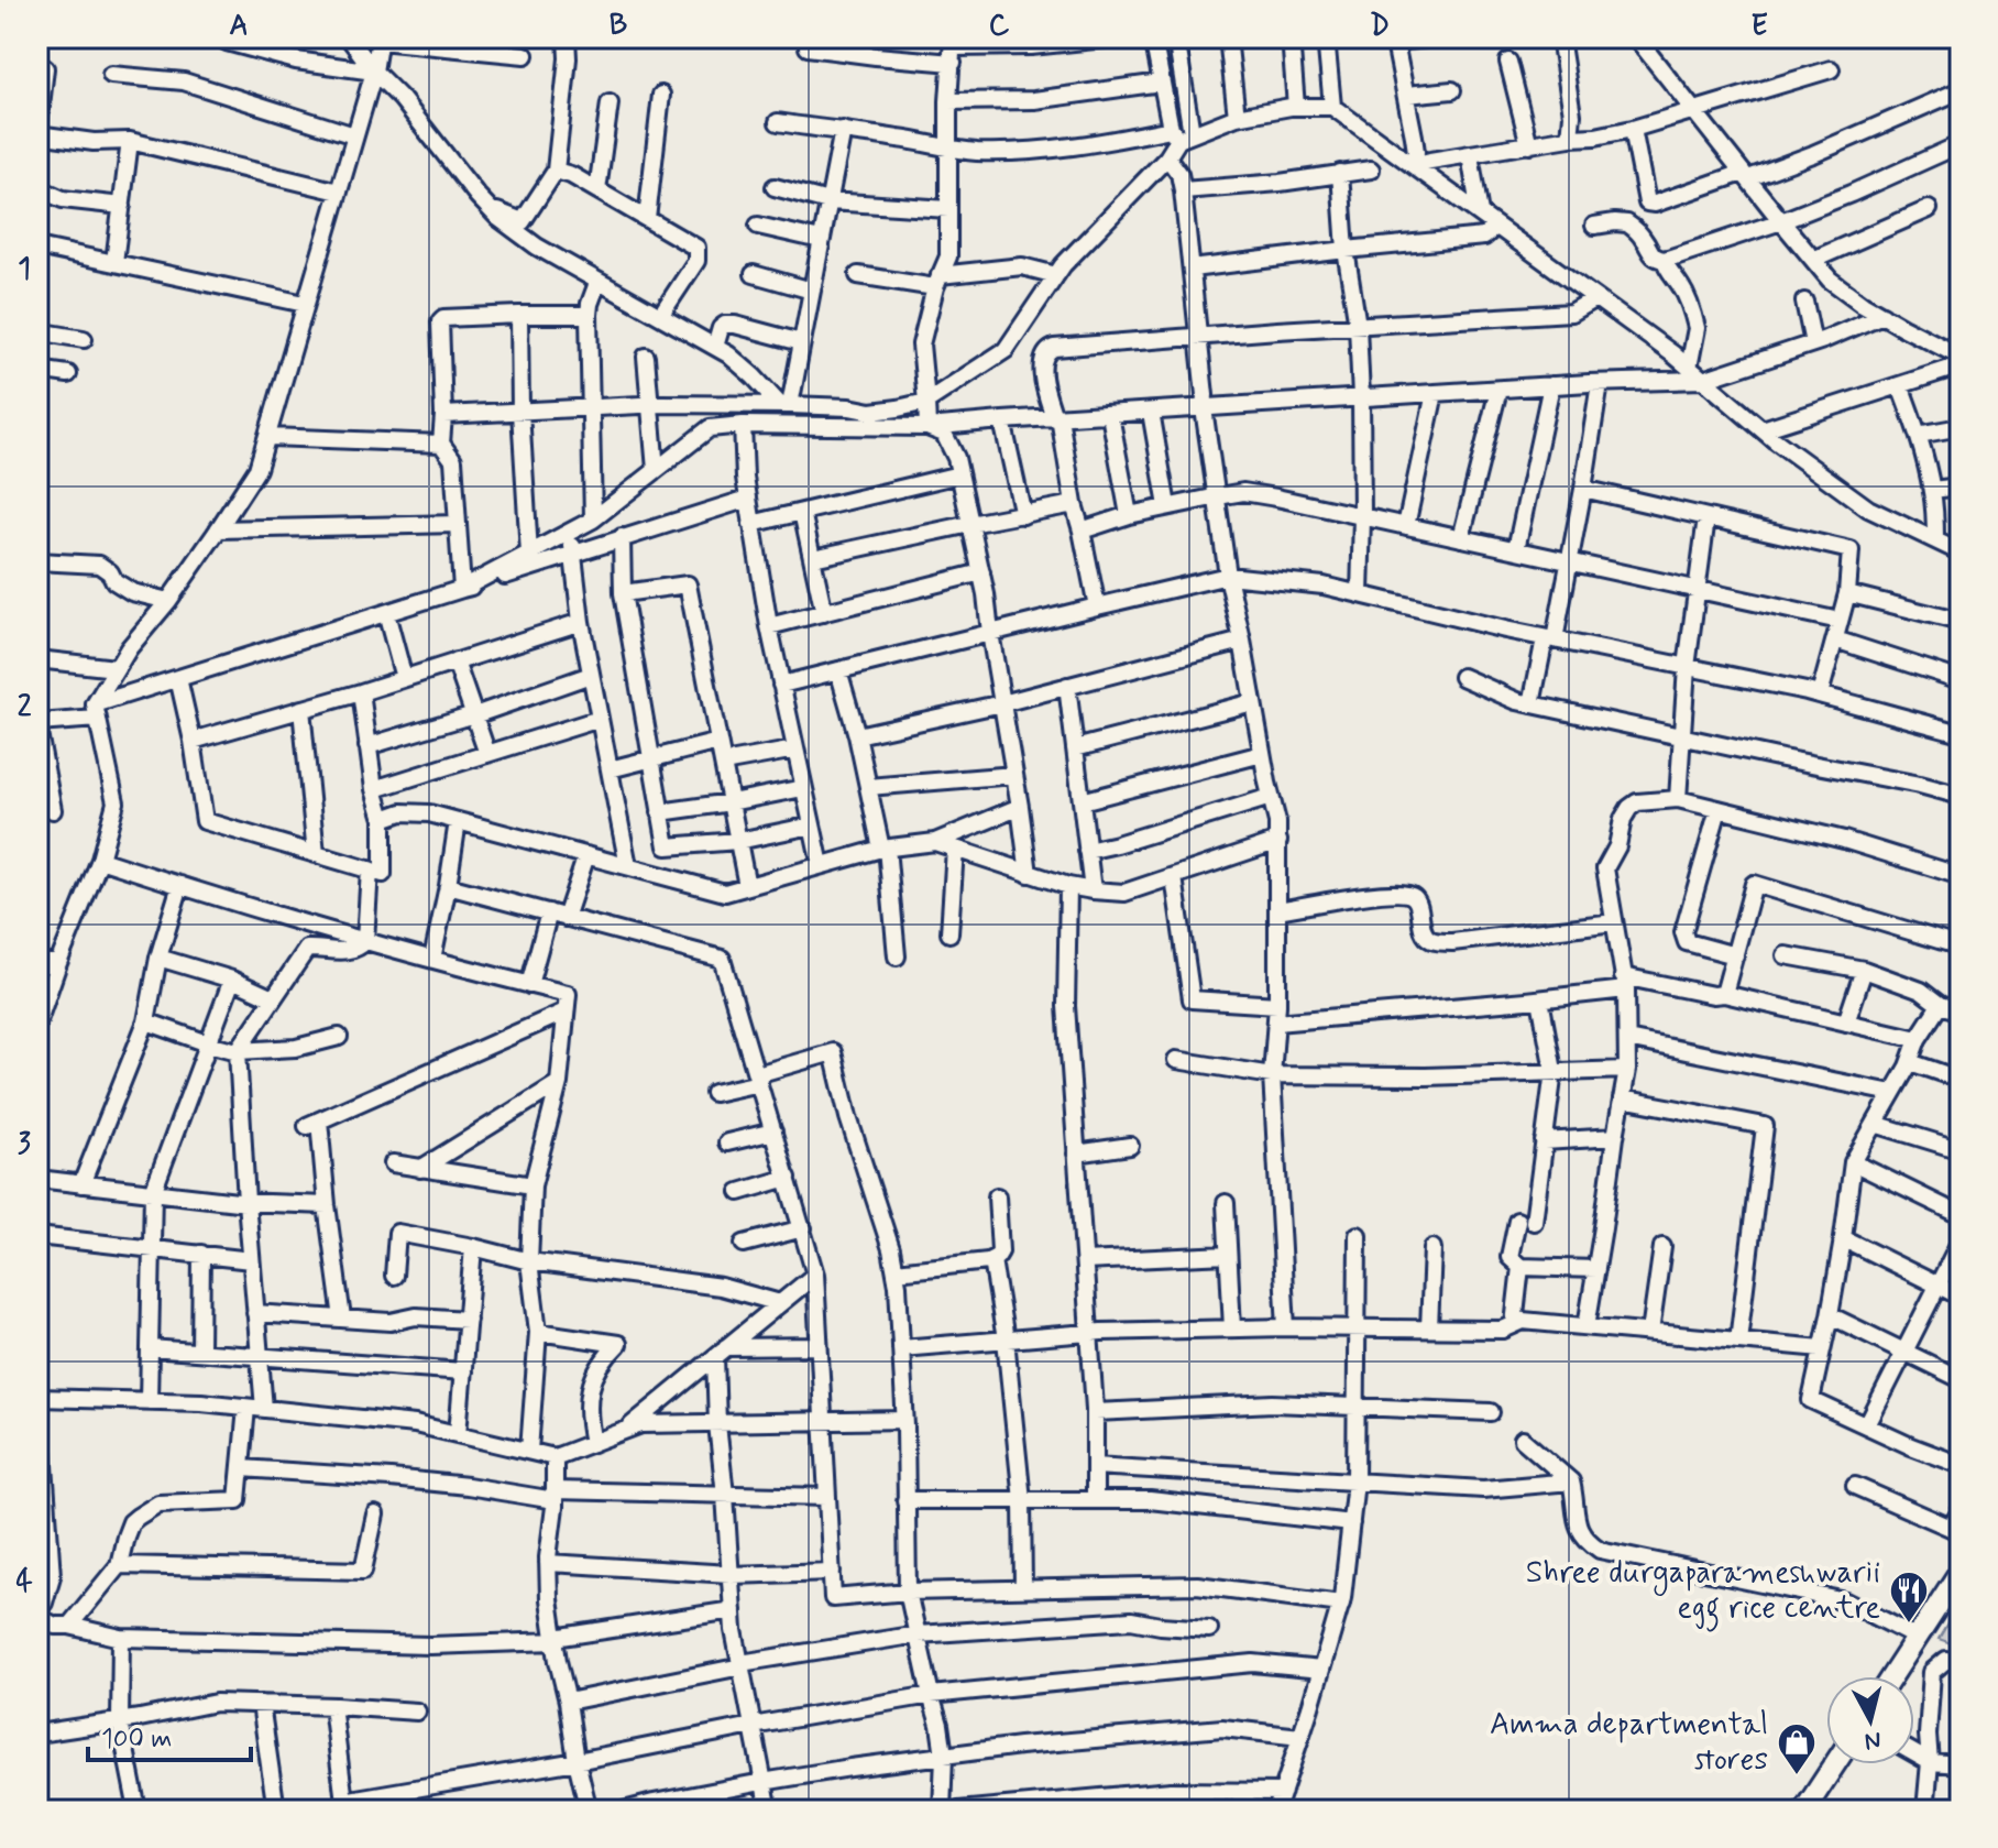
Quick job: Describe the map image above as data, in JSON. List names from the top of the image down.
{
  "places": {
    "restaurant": ["Shree durgaparameshwarii egg rice centre"],
    "shop": ["Amma departmental stores"]
  },
  "scale_bar": "100 m",
  "north": "bottom",
  "grid": {
    "columns": [
      "A",
      "B",
      "C",
      "D",
      "E"
    ],
    "rows": [
      "1",
      "2",
      "3",
      "4"
    ]
  }
}
